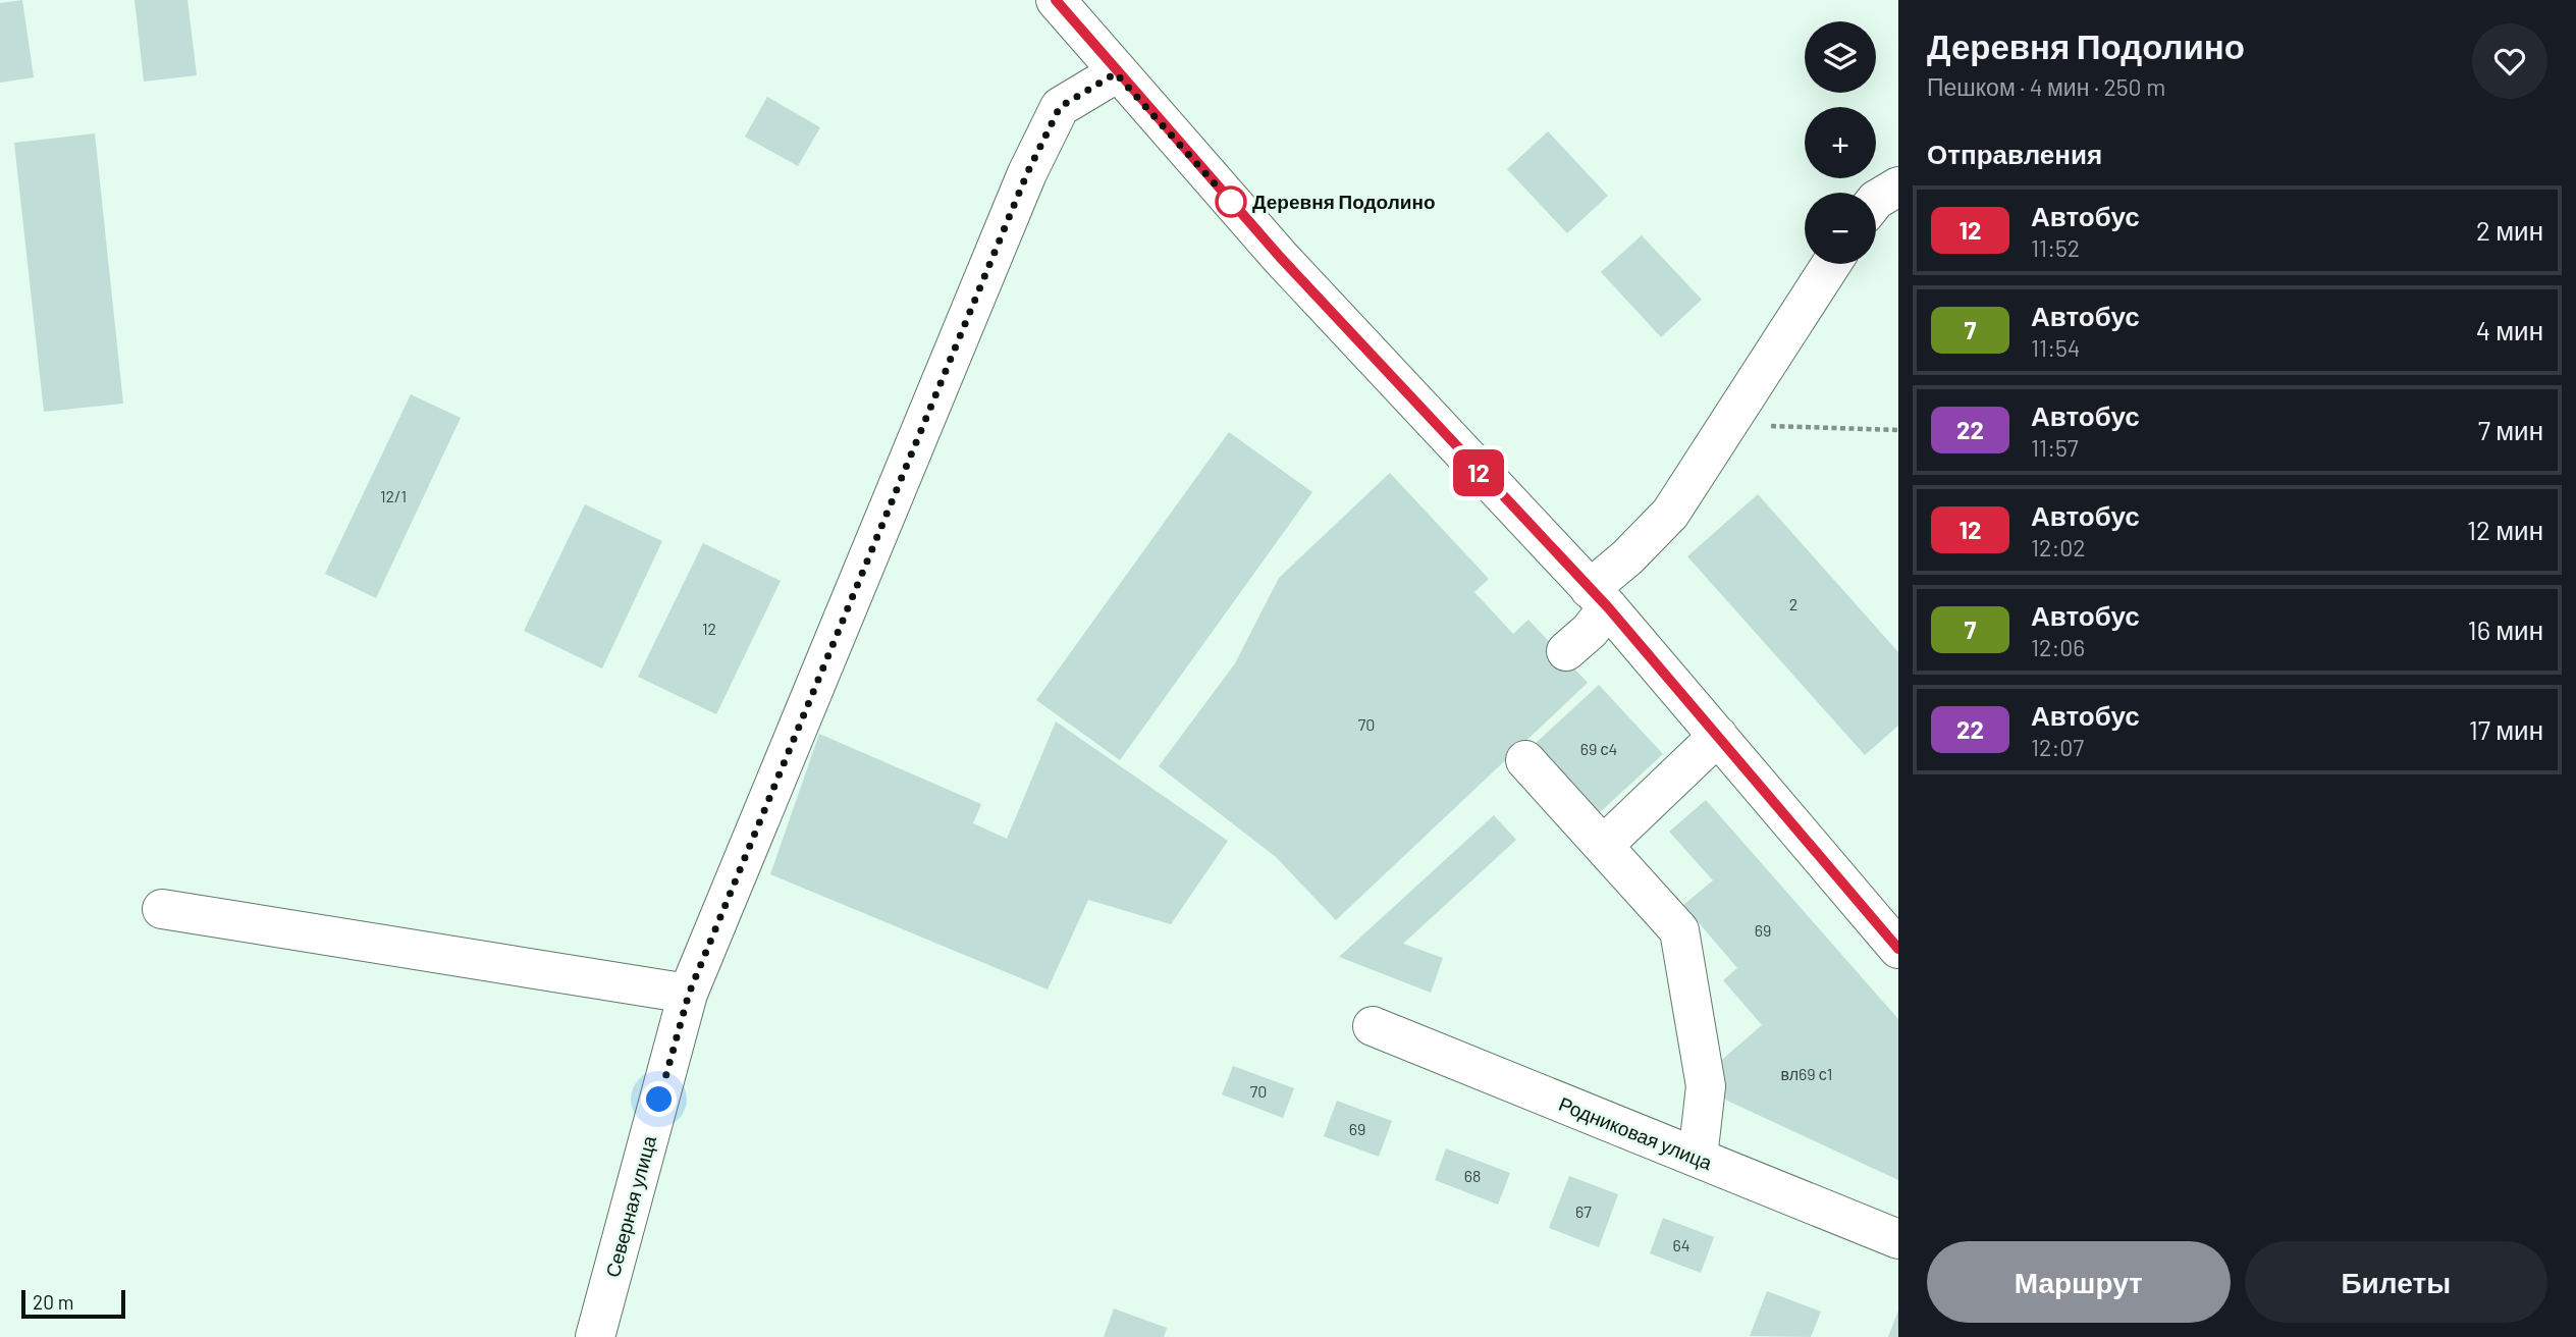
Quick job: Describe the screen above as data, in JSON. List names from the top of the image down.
{
  "streets": {
    "street": ["Родниковая улица", "Северная улица"]
  },
  "places": ["Деревня Подолино"],
  "lines": ["bus line 12"],
  "house_numbers": [
    "12/1",
    "2",
    "12",
    "70",
    "69 с4",
    "69",
    "вл69 с1",
    "70",
    "69",
    "68",
    "67",
    "64"
  ],
  "scale_bar": "20 m",
  "page": {
    "on_map": "12",
    "heading": [
      ["Деревня Подолино", "Пешком · 4 мин · 250 m"],
      "Отправления"
    ],
    "map_buttons": ["+", "−"],
    "list": [
      {
        "mark": "12",
        "name": "Автобус",
        "note": "11:52",
        "value": "2 мин"
      },
      {
        "mark": "7",
        "name": "Автобус",
        "note": "11:54",
        "value": "4 мин"
      },
      {
        "mark": "22",
        "name": "Автобус",
        "note": "11:57",
        "value": "7 мин"
      },
      {
        "mark": "12",
        "name": "Автобус",
        "note": "12:02",
        "value": "12 мин"
      },
      {
        "mark": "7",
        "name": "Автобус",
        "note": "12:06",
        "value": "16 мин"
      },
      {
        "mark": "22",
        "name": "Автобус",
        "note": "12:07",
        "value": "17 мин"
      }
    ],
    "buttons": ["Маршрут", "Билеты"],
    "scale": "20 m"
  }
}
